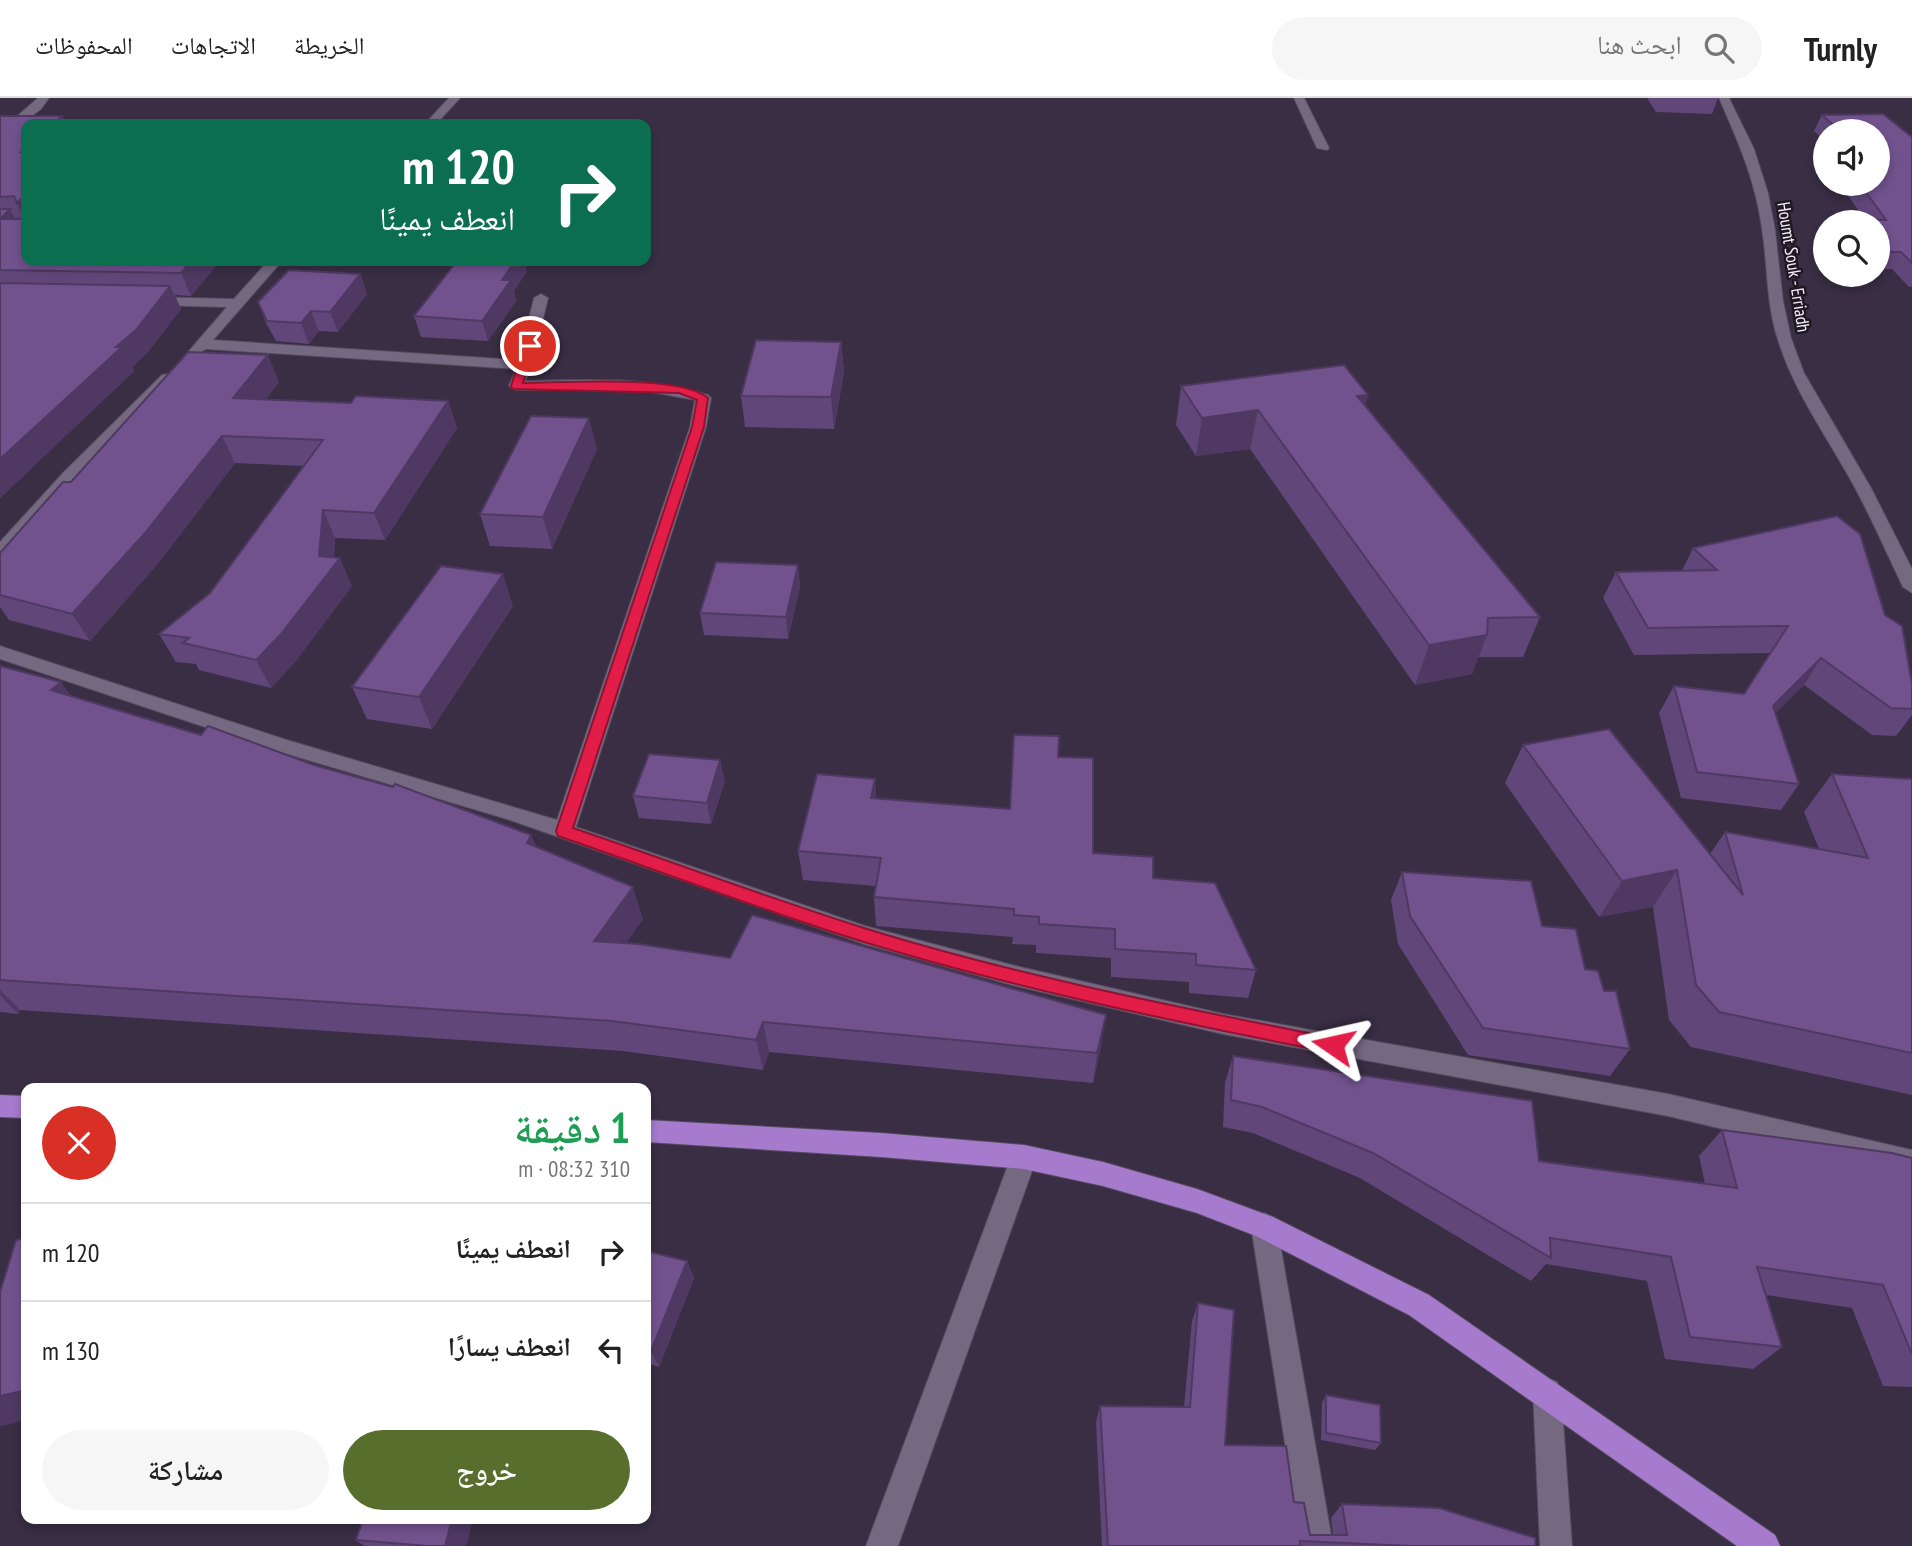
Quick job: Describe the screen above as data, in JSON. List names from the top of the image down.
{
  "streets": {
    "street": ["Houmt Souk - Erriadh"]
  },
  "page": {
    "header": "Turnly",
    "search": "ابحث هنا",
    "nav": ["الخريطة", "الاتجاهات", "المحفوظات"],
    "turn": ["120 m", "انعطف يمينًا"],
    "heading": ["1 دقيقة", "310 m · 08:32"],
    "list": [
      {
        "name": "انعطف يمينًا",
        "value": "120 m"
      },
      {
        "name": "انعطف يسارًا",
        "value": "130 m"
      }
    ],
    "buttons": ["خروج", "مشاركة"]
  }
}
